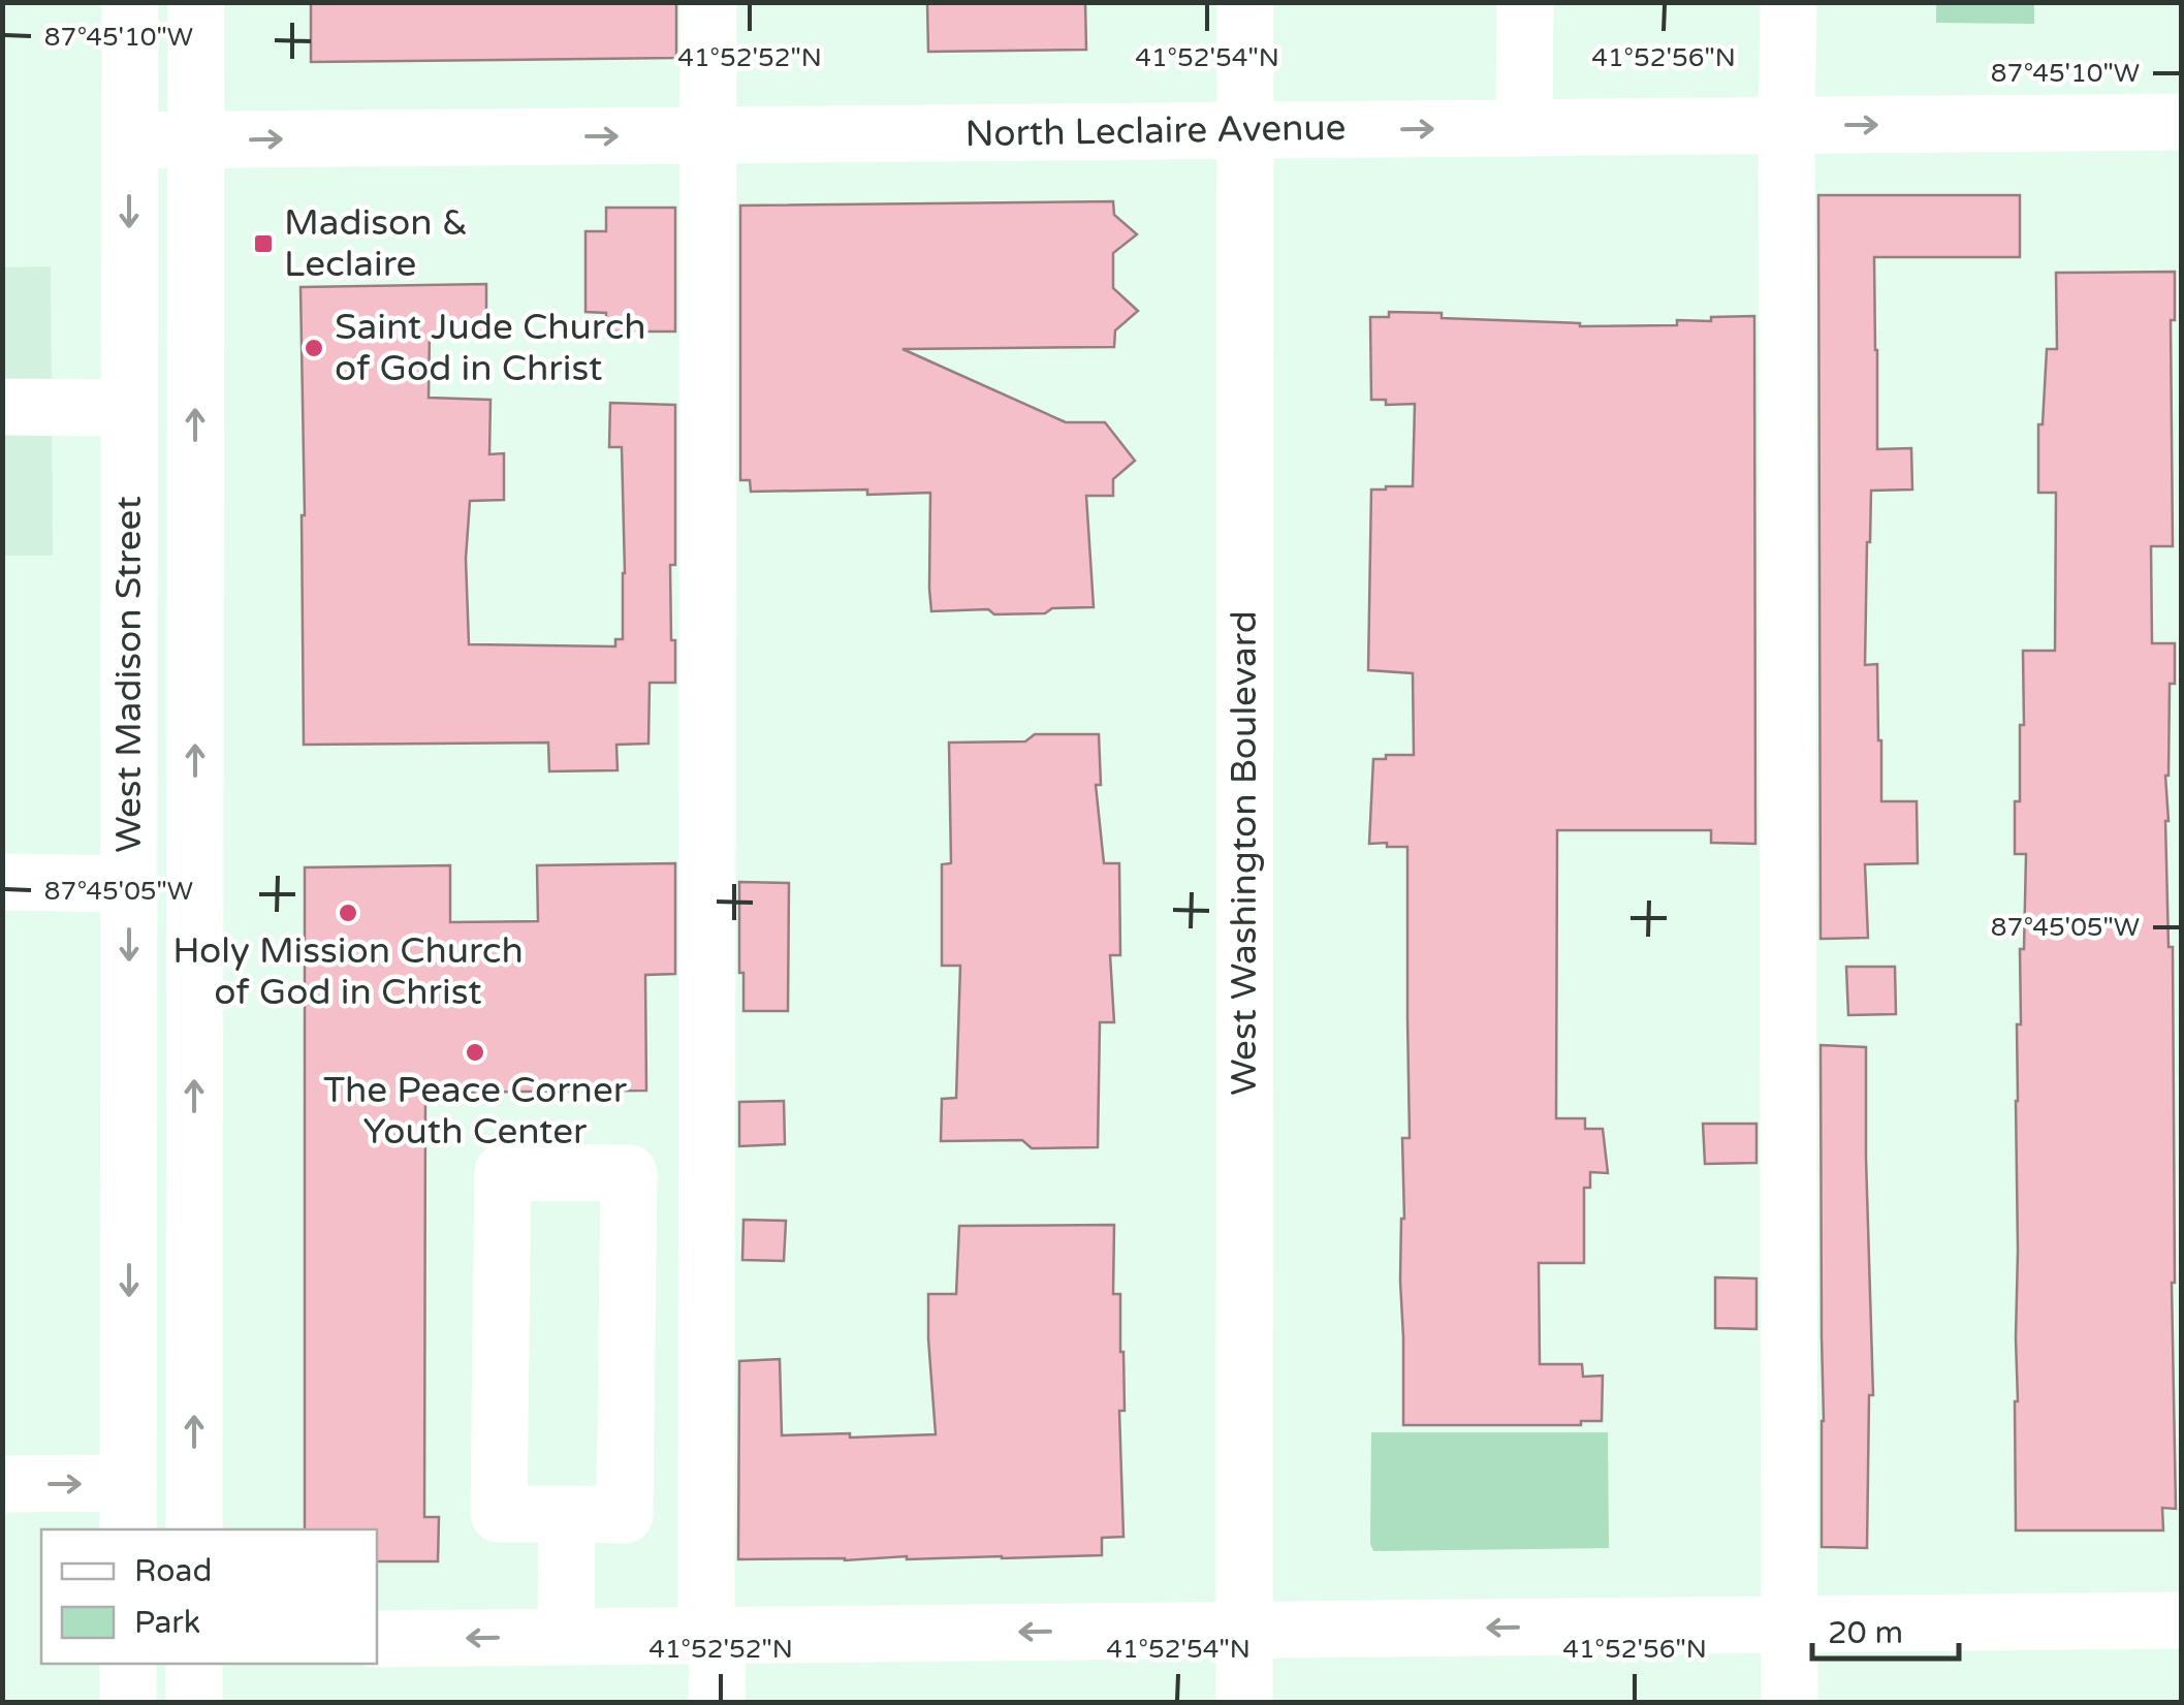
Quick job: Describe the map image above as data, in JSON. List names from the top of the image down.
{
  "streets": {
    "street": ["North Leclaire Avenue", "West Madison Street", "West Washington Boulevard"]
  },
  "crossings": [
    ["North Leclaire Avenue", "West Madison Street"],
    ["North Leclaire Avenue", "West Washington Boulevard"]
  ],
  "one_way": ["North Leclaire Avenue"],
  "places": {
    "transit": ["Madison & Leclaire"],
    "other": ["Saint Jude Church of God in Christ", "Holy Mission Church of God in Christ", "The Peace Corner Youth Center"]
  },
  "legend": ["Road", "Park"],
  "scale_bar": "20 m",
  "coordinates": [
    "87°45'10\"W",
    "41°52'52\"N",
    "41°52'54\"N",
    "41°52'56\"N",
    "87°45'05\"W"
  ]
}
